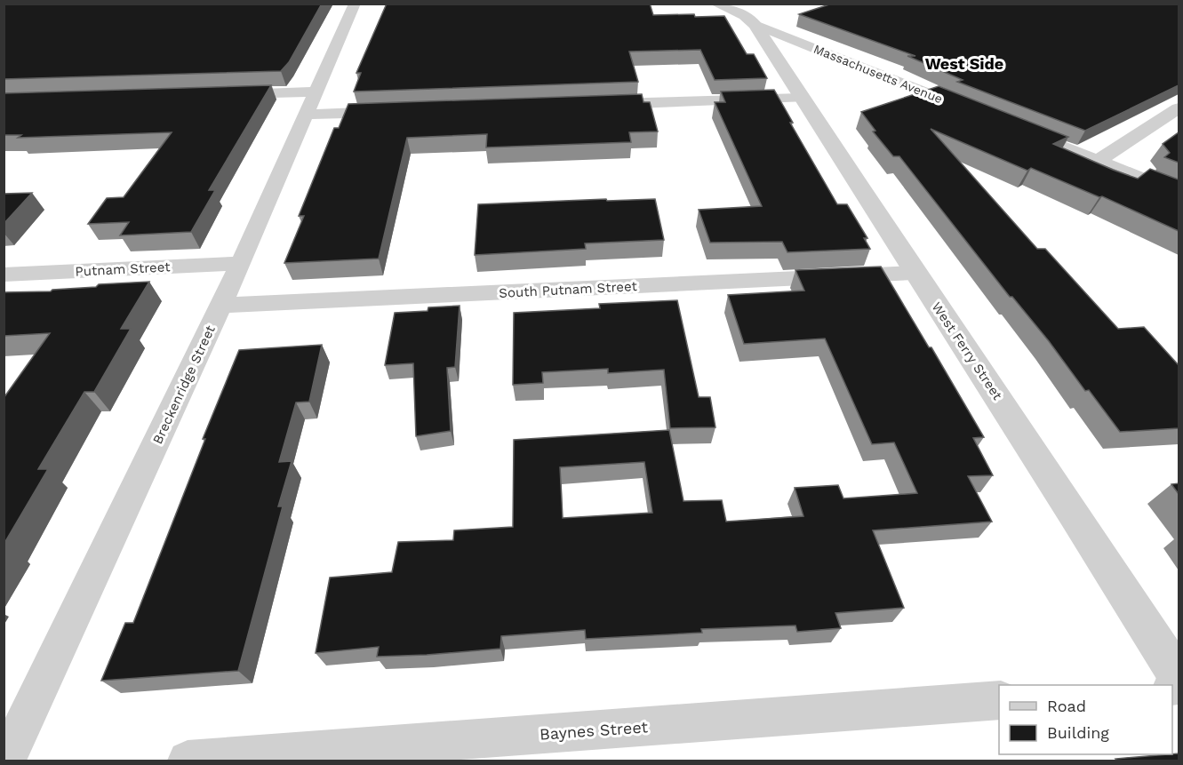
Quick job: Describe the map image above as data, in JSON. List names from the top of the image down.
{
  "streets": {
    "street": [
      "Massachusetts Avenue",
      "Putnam Street",
      "South Putnam Street",
      "West Ferry Street",
      "Breckenridge Street",
      "Baynes Street"
    ]
  },
  "crossings": [
    ["Massachusetts Avenue", "West Ferry Street"],
    ["Putnam Street", "Breckenridge Street"],
    ["South Putnam Street", "West Ferry Street"],
    ["South Putnam Street", "Breckenridge Street"]
  ],
  "districts": ["West Side"],
  "legend": ["Road", "Building"]
}
